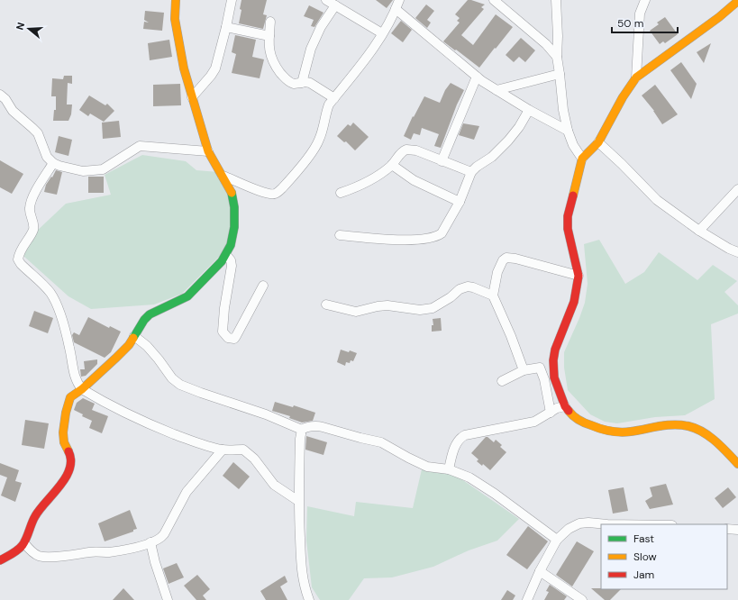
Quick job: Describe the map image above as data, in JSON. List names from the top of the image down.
{
  "legend": ["Fast", "Slow", "Jam"],
  "scale_bar": "50 m",
  "north": "left"
}
